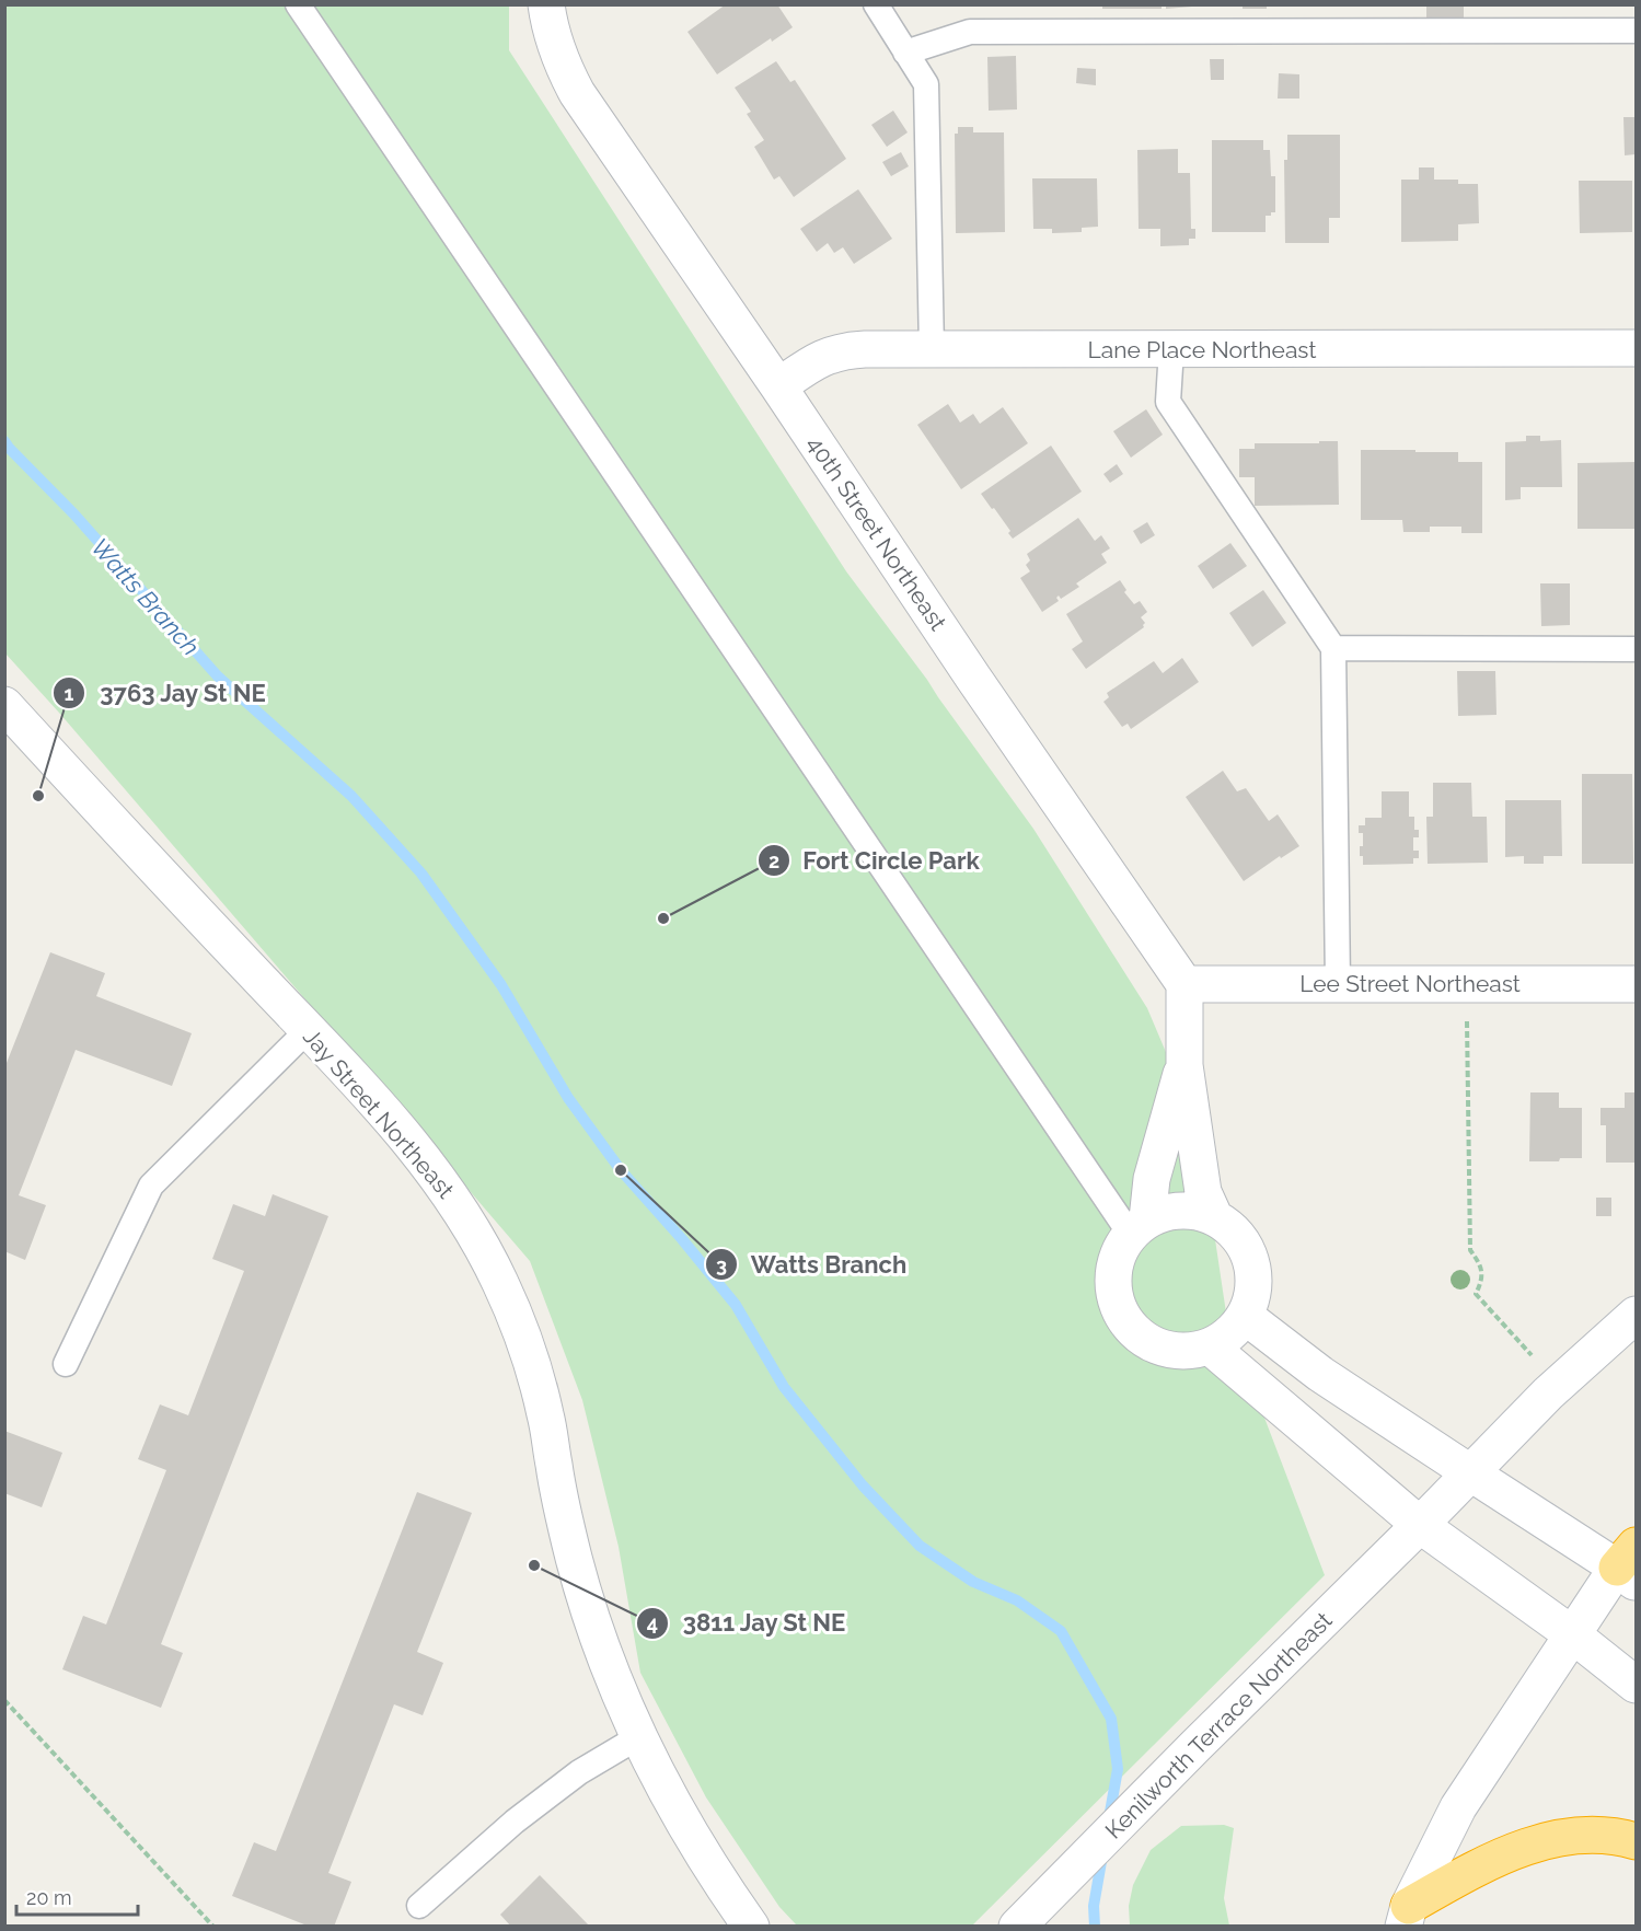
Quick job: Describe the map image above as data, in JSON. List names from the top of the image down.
{
  "streets": {
    "street": [
      "Lane Place Northeast",
      "40th Street Northeast",
      "Lee Street Northeast",
      "Jay Street Northeast",
      "Kenilworth Terrace Northeast"
    ]
  },
  "crossings": [
    ["Lane Place Northeast", "40th Street Northeast"],
    ["40th Street Northeast", "Lee Street Northeast"]
  ],
  "water": ["Watts Branch"],
  "places": [
    "3763 Jay St NE",
    "Fort Circle Park",
    "Watts Branch",
    "3811 Jay St NE"
  ],
  "scale_bar": "20 m"
}
